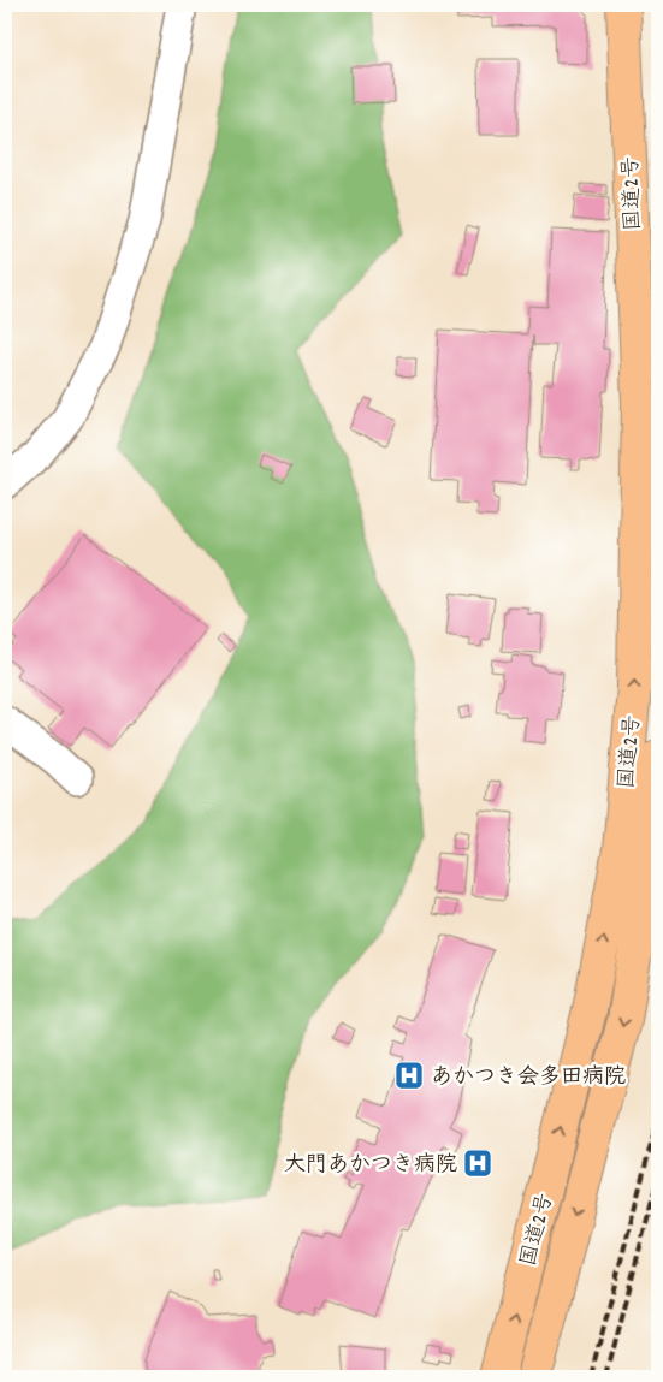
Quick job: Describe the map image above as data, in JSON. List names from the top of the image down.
{
  "streets": {
    "highway": ["国道2号"]
  },
  "places": {
    "hospital": ["あかつき会多田病院", "大門あかつき病院"]
  }
}
